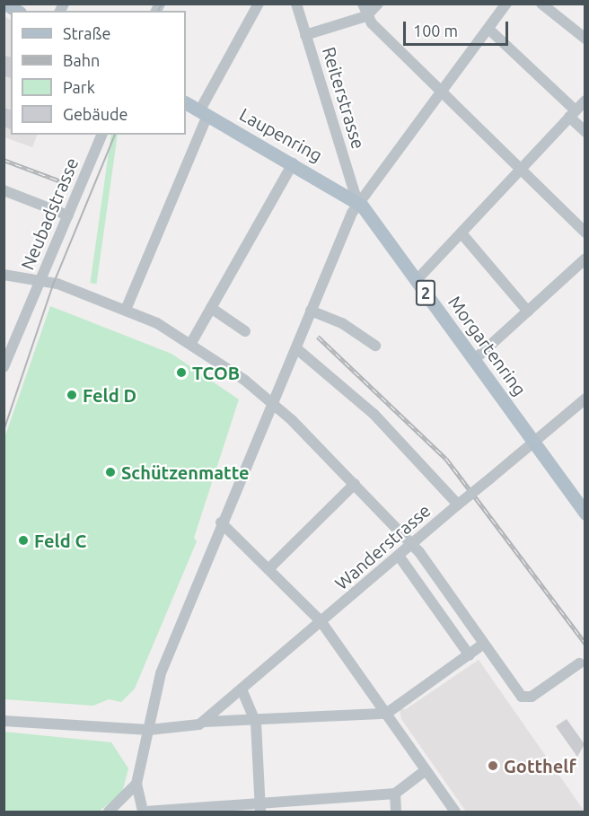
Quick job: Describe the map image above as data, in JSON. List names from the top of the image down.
{
  "streets": {
    "main road": ["Laupenring", "2", "Morgartenring"],
    "street": ["Reiterstrasse", "Neubadstrasse", "Wanderstrasse"]
  },
  "crossings": [
    ["Reiterstrasse", "Laupenring"],
    ["Reiterstrasse", "Morgartenring"],
    ["Laupenring", "Morgartenring"],
    ["Morgartenring", "Wanderstrasse"]
  ],
  "places": [
    "TCOB",
    "Feld D",
    "Schützenmatte",
    "Feld C",
    "Gotthelf"
  ],
  "legend": [
    "Straße",
    "Bahn",
    "Park",
    "Gebäude"
  ],
  "scale_bar": "100 m"
}
